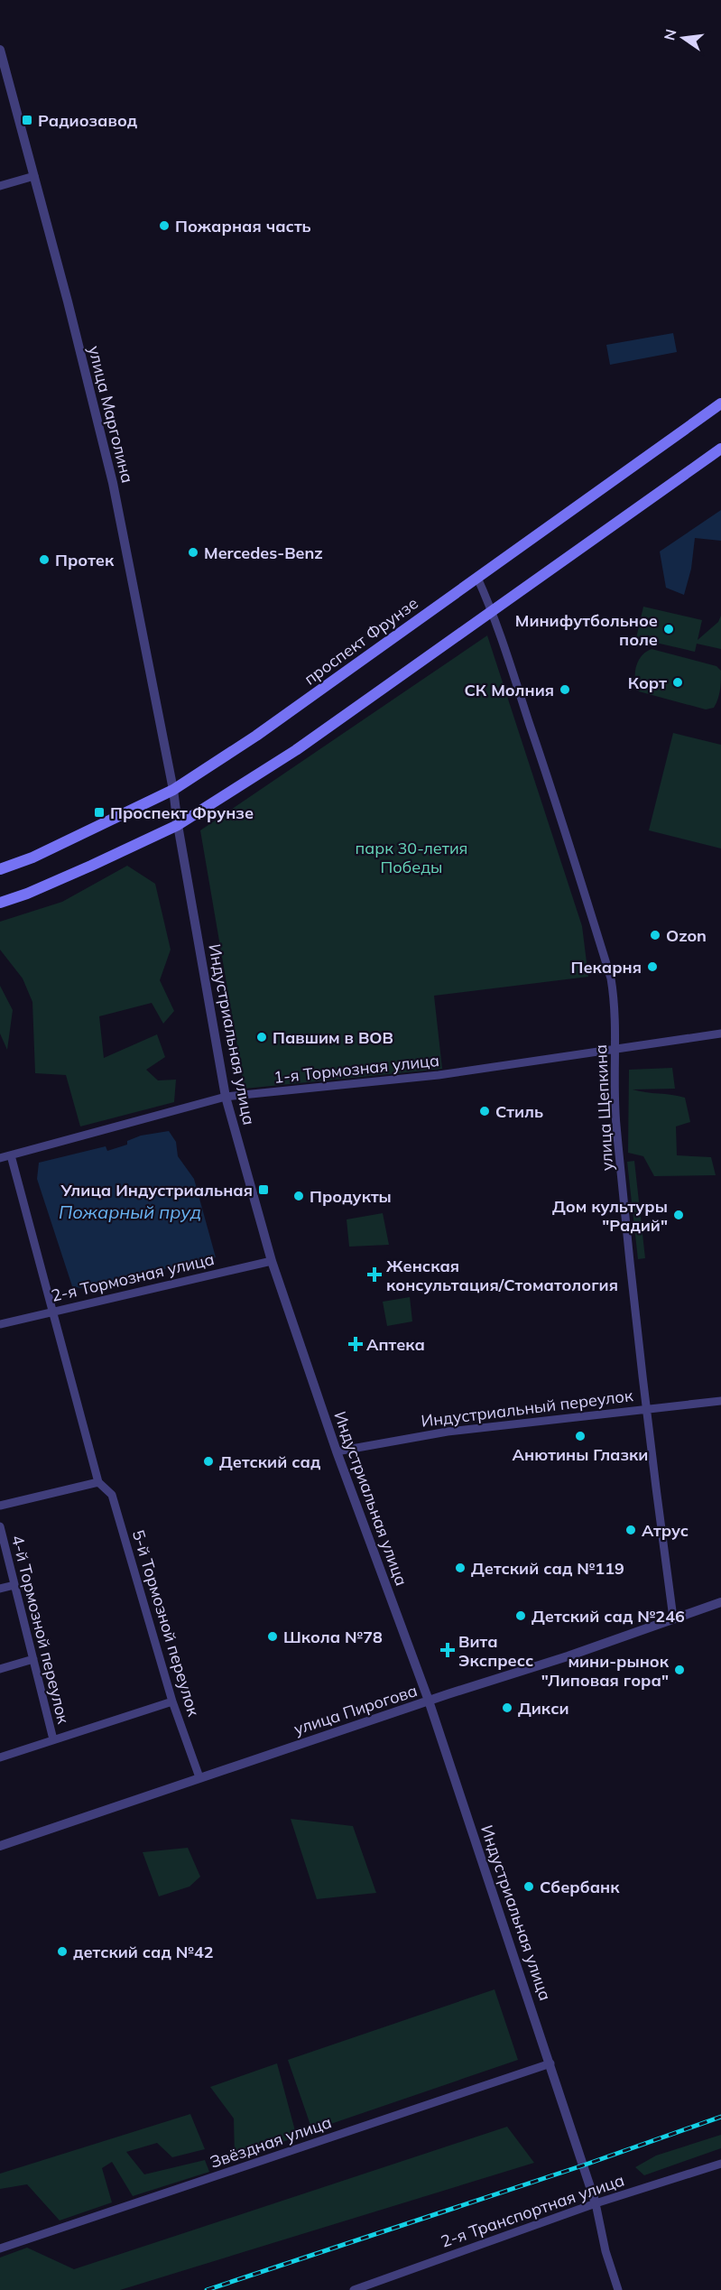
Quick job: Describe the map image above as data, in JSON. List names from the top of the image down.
{
  "streets": {
    "main road": ["проспект Фрунзе"],
    "street": [
      "улица Марголина",
      "Индустриальная улица",
      "1-я Тормозная улица",
      "улица Щепкина",
      "2-я Тормозная улица",
      "Индустриальный переулок",
      "5-й Тормозной переулок",
      "4-й Тормозной переулок",
      "улица Пирогова",
      "Звёздная улица",
      "2-я Транспортная улица"
    ]
  },
  "crossings": [
    ["улица Марголина", "проспект Фрунзе"],
    ["улица Марголина", "Индустриальная улица"],
    ["проспект Фрунзе", "Индустриальная улица"],
    ["проспект Фрунзе", "улица Щепкина"],
    ["Индустриальная улица", "1-я Тормозная улица"],
    ["Индустриальная улица", "2-я Тормозная улица"],
    ["Индустриальная улица", "Индустриальный переулок"],
    ["Индустриальная улица", "улица Пирогова"],
    ["Индустриальная улица", "Звёздная улица"],
    ["Индустриальная улица", "2-я Транспортная улица"],
    ["1-я Тормозная улица", "улица Щепкина"],
    ["улица Щепкина", "Индустриальный переулок"],
    ["улица Щепкина", "улица Пирогова"],
    ["5-й Тормозной переулок", "улица Пирогова"]
  ],
  "water": ["Пожарный пруд"],
  "parks": ["парк 30-летия Победы"],
  "places": {
    "transit": ["Радиозавод", "Проспект Фрунзе", "Улица Индустриальная"],
    "other": [
      "Пожарная часть",
      "Mercedes-Benz",
      "Протек",
      "Минифутбольное поле",
      "Корт",
      "СК Молния",
      "Ozon",
      "Пекарня",
      "Павшим в ВОВ",
      "Стиль",
      "Продукты",
      "Дом культуры \"Радий\"",
      "Анютины Глазки",
      "Детский сад",
      "Атрус",
      "Детский сад №119",
      "Детский сад №246",
      "Школа №78",
      "мини-рынок \"Липовая гора\"",
      "Дикси",
      "Сбербанк",
      "детский сад №42"
    ],
    "health": ["Женская консультация/Стоматология", "Аптека", "Вита Экспресс"]
  },
  "north": "left"
}
